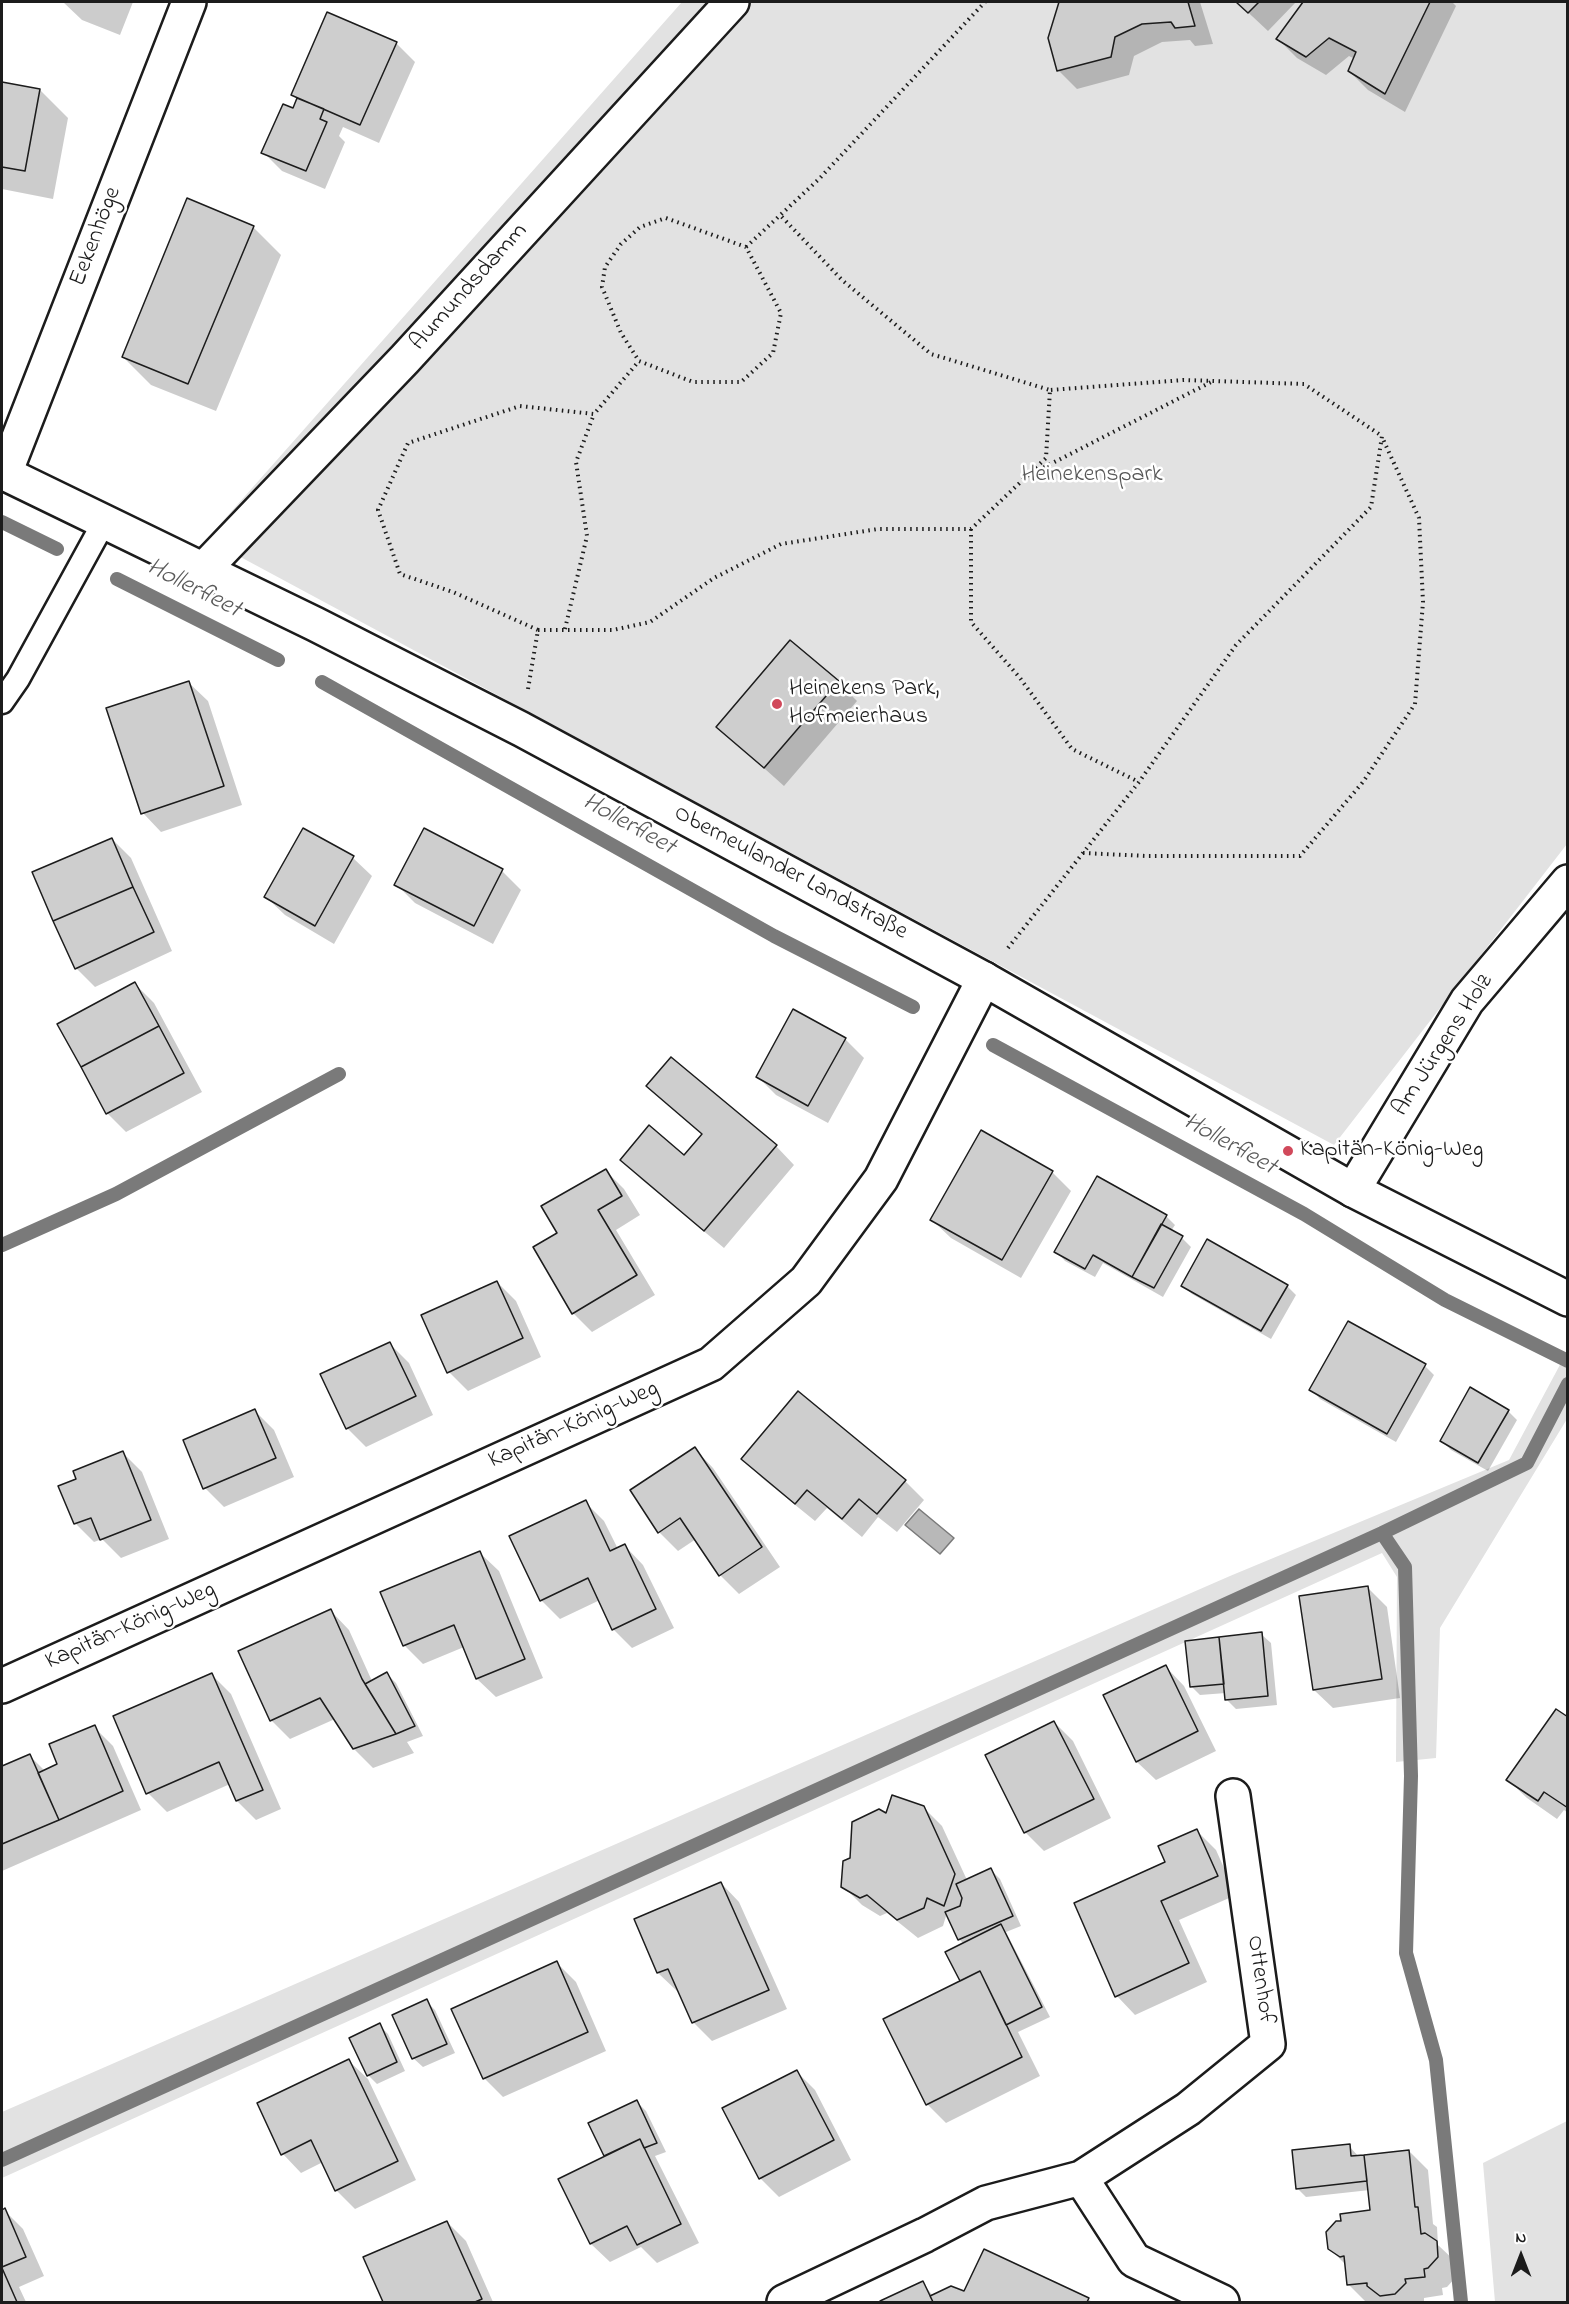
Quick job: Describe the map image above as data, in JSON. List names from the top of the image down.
{
  "streets": {
    "street": [
      "Eekenhöge",
      "Aumundsdamm",
      "Oberneulander Landstraße",
      "Am Jürgens Holz",
      "Kapitän-König-Weg",
      "Ottenhof"
    ]
  },
  "crossings": [
    ["Eekenhöge", "Oberneulander Landstraße"],
    ["Aumundsdamm", "Oberneulander Landstraße"],
    ["Oberneulander Landstraße", "Am Jürgens Holz"],
    ["Oberneulander Landstraße", "Kapitän-König-Weg"]
  ],
  "water": ["Hollerfleet"],
  "parks": ["Heinekenspark"],
  "places": ["Heinekens Park, Hofmeierhaus", "Kapitän-König-Weg"],
  "north": "top"
}
